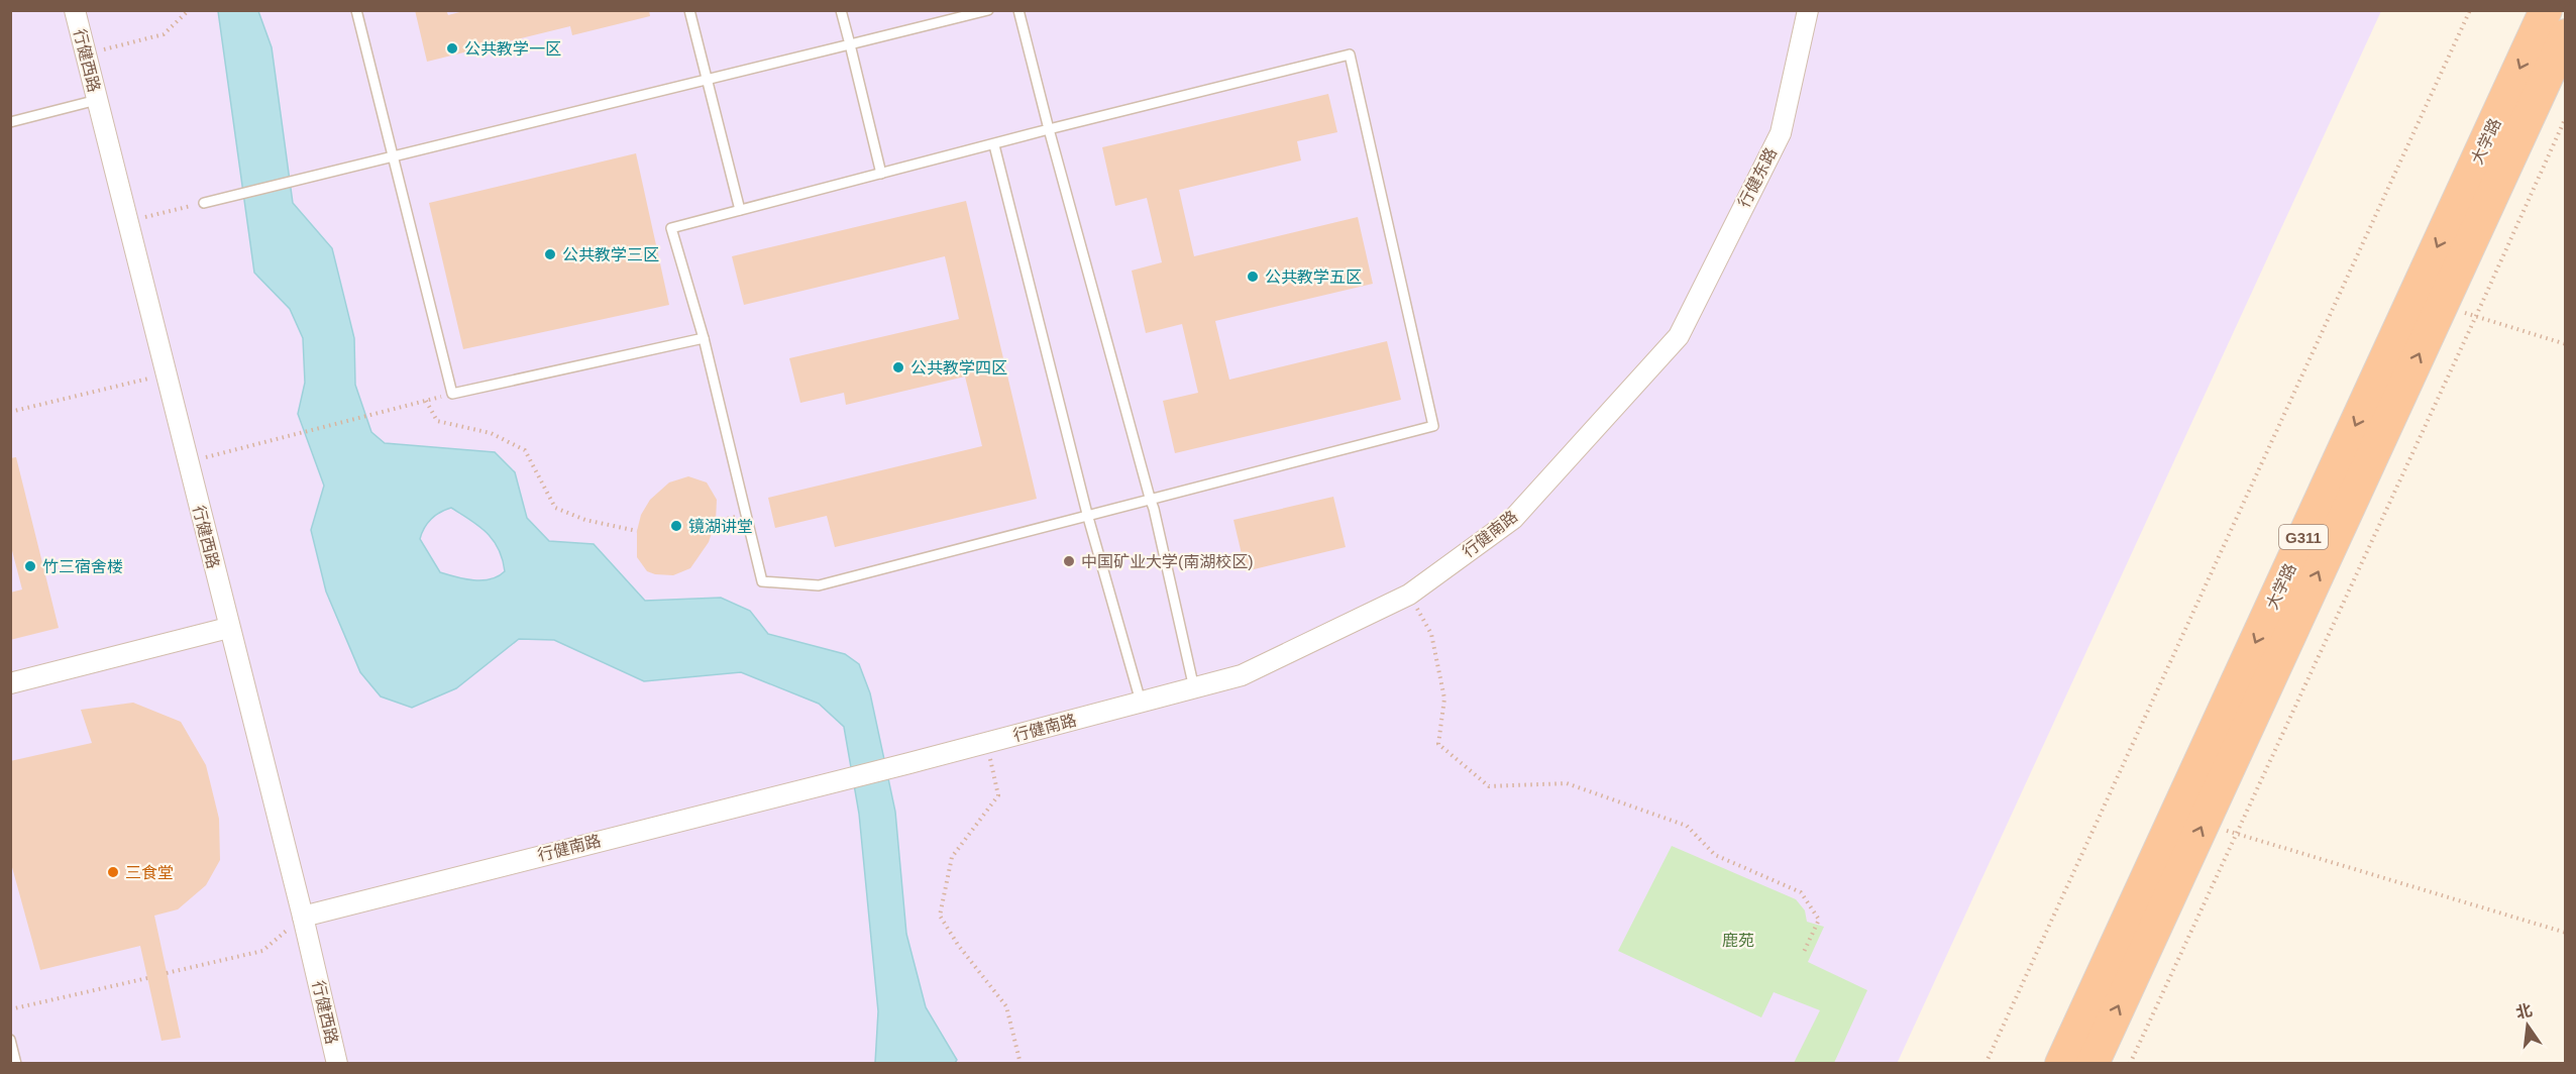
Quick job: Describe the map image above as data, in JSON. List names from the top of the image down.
{
  "streets": {
    "highway": ["大学路", "G311"],
    "street": ["行健西路", "行健东路", "行健南路"]
  },
  "crossings": [
    ["行健西路", "行健南路"],
    ["行健东路", "行健南路"]
  ],
  "parks": ["鹿苑"],
  "places": [
    "公共教学一区",
    "公共教学三区",
    "公共教学五区",
    "公共教学四区",
    "镜湖讲堂",
    "中国矿业大学(南湖校区)",
    "竹三宿舍楼",
    "三食堂"
  ],
  "north": "top"
}
